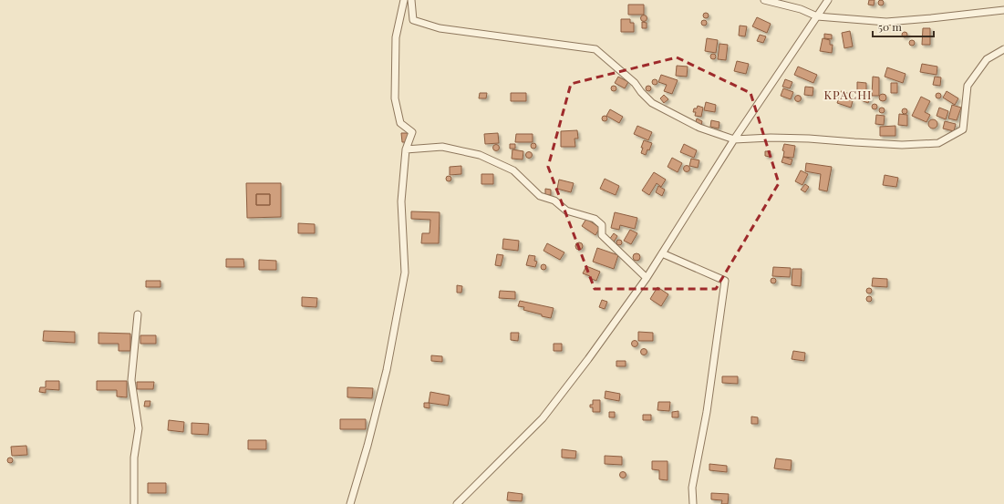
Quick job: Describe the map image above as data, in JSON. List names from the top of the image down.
{
  "districts": ["KPACHI"],
  "scale_bar": "50 m"
}
